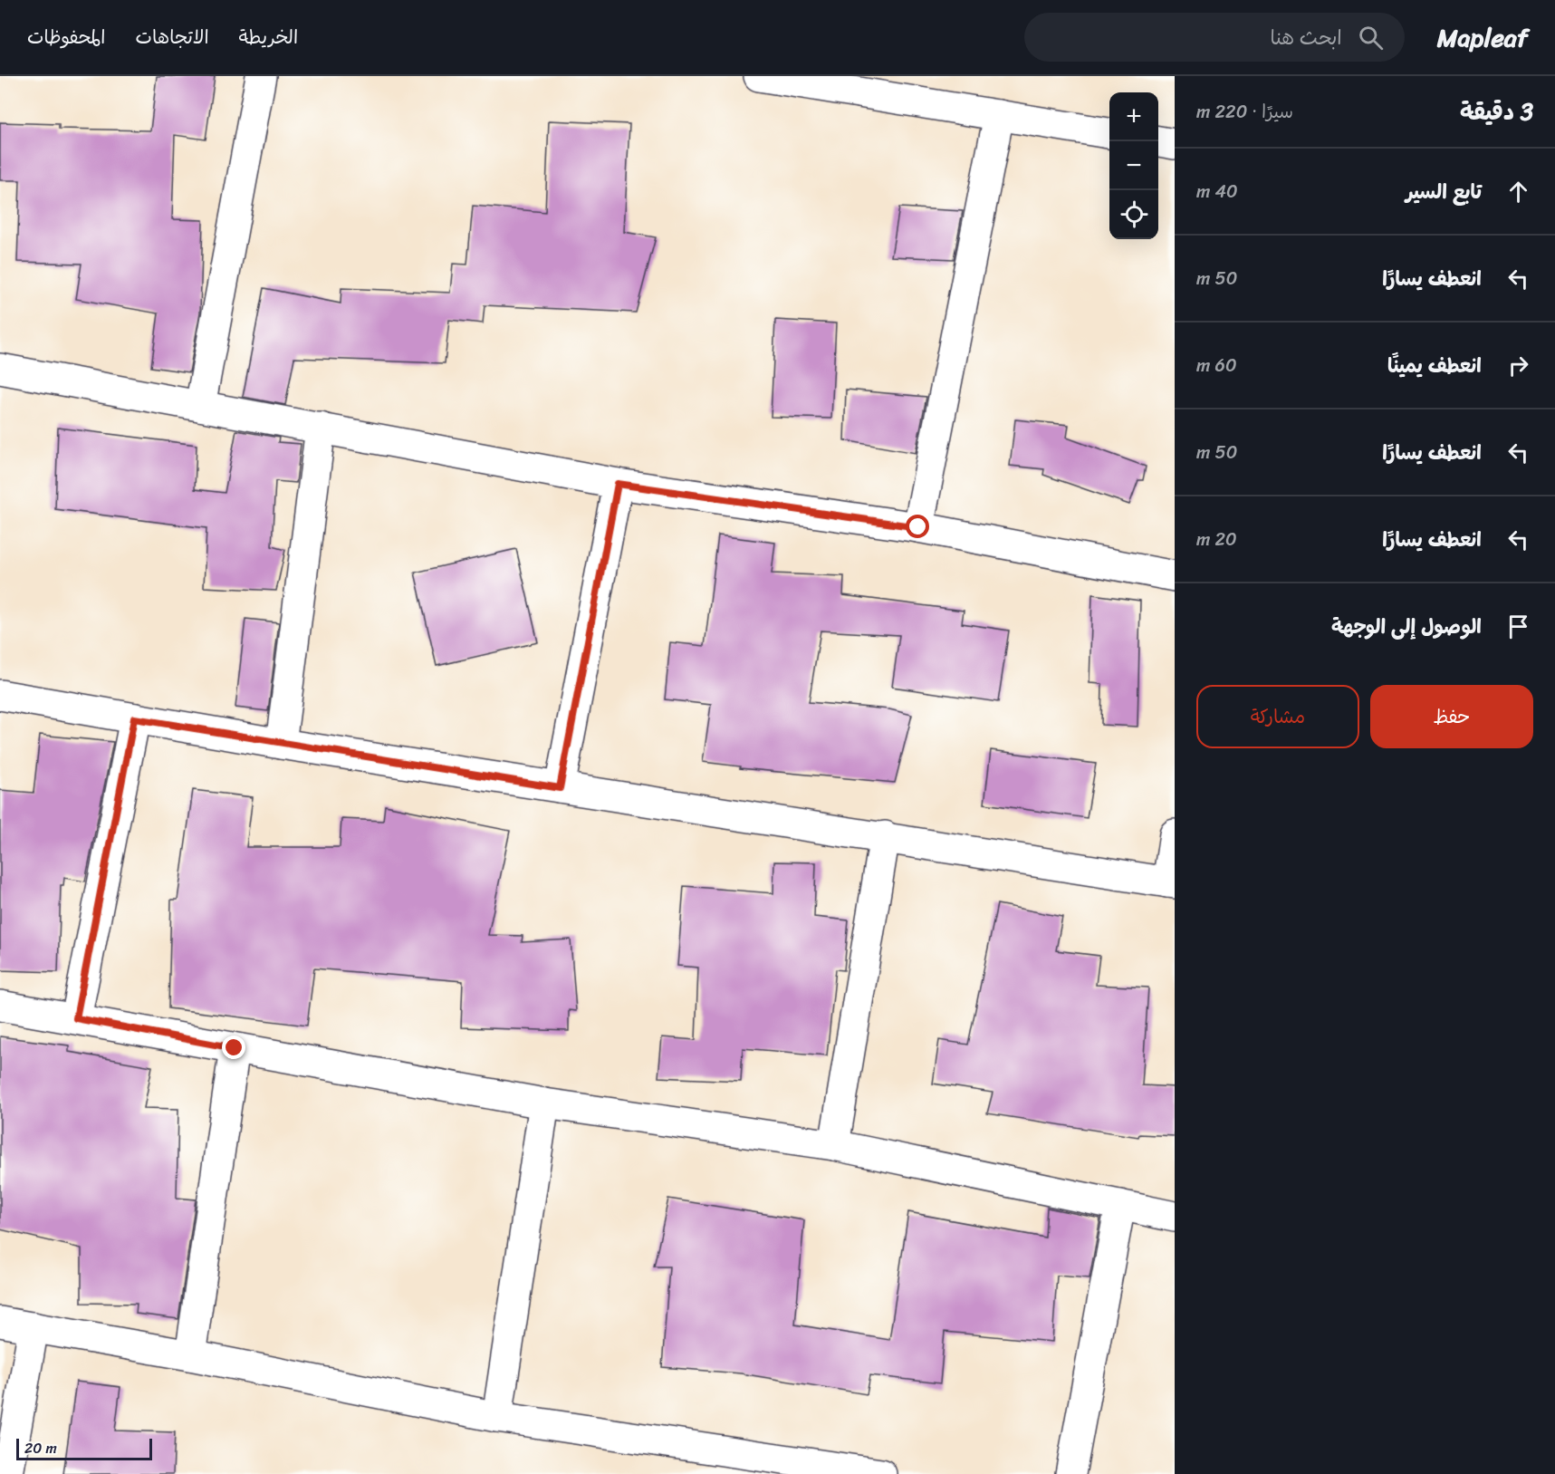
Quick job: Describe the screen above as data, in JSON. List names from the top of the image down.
{
  "scale_bar": "20 m",
  "page": {
    "header": "Mapleaf",
    "search": "ابحث هنا",
    "nav": ["الخريطة", "الاتجاهات", "المحفوظات"],
    "heading": ["3 دقيقة", "سيرًا · 220 m"],
    "map_buttons": ["+", "−"],
    "list": [
      ["تابع السير", "40 m"],
      ["انعطف يسارًا", "50 m"],
      ["انعطف يمينًا", "60 m"],
      ["انعطف يسارًا", "50 m"],
      ["انعطف يسارًا", "20 m"],
      "الوصول إلى الوجهة"
    ],
    "buttons": ["حفظ", "مشاركة"],
    "scale": "20 m"
  }
}
